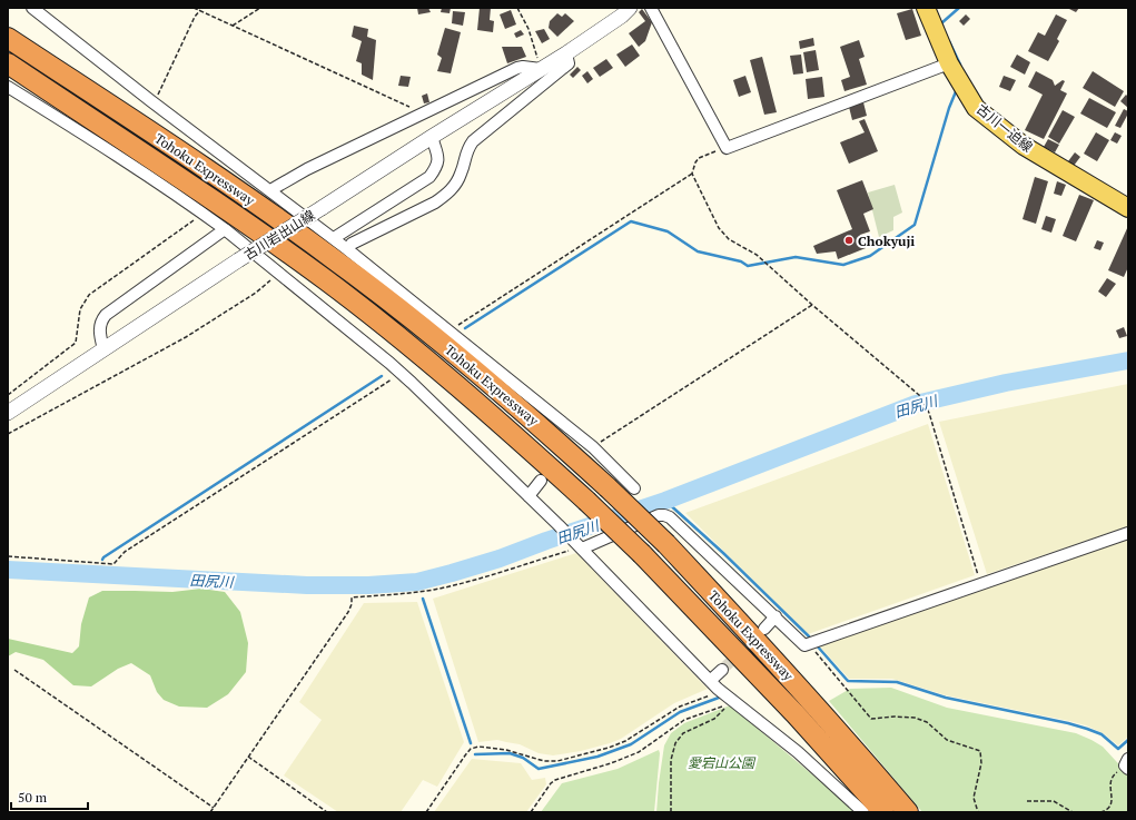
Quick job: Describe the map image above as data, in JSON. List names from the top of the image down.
{
  "streets": {
    "highway": ["Tohoku Expressway"],
    "main road": ["古川一迫線"],
    "street": ["古川岩出山線"]
  },
  "water": ["田尻川"],
  "parks": ["愛宕山公園"],
  "places": ["Chokyuji"],
  "scale_bar": "50 m"
}
